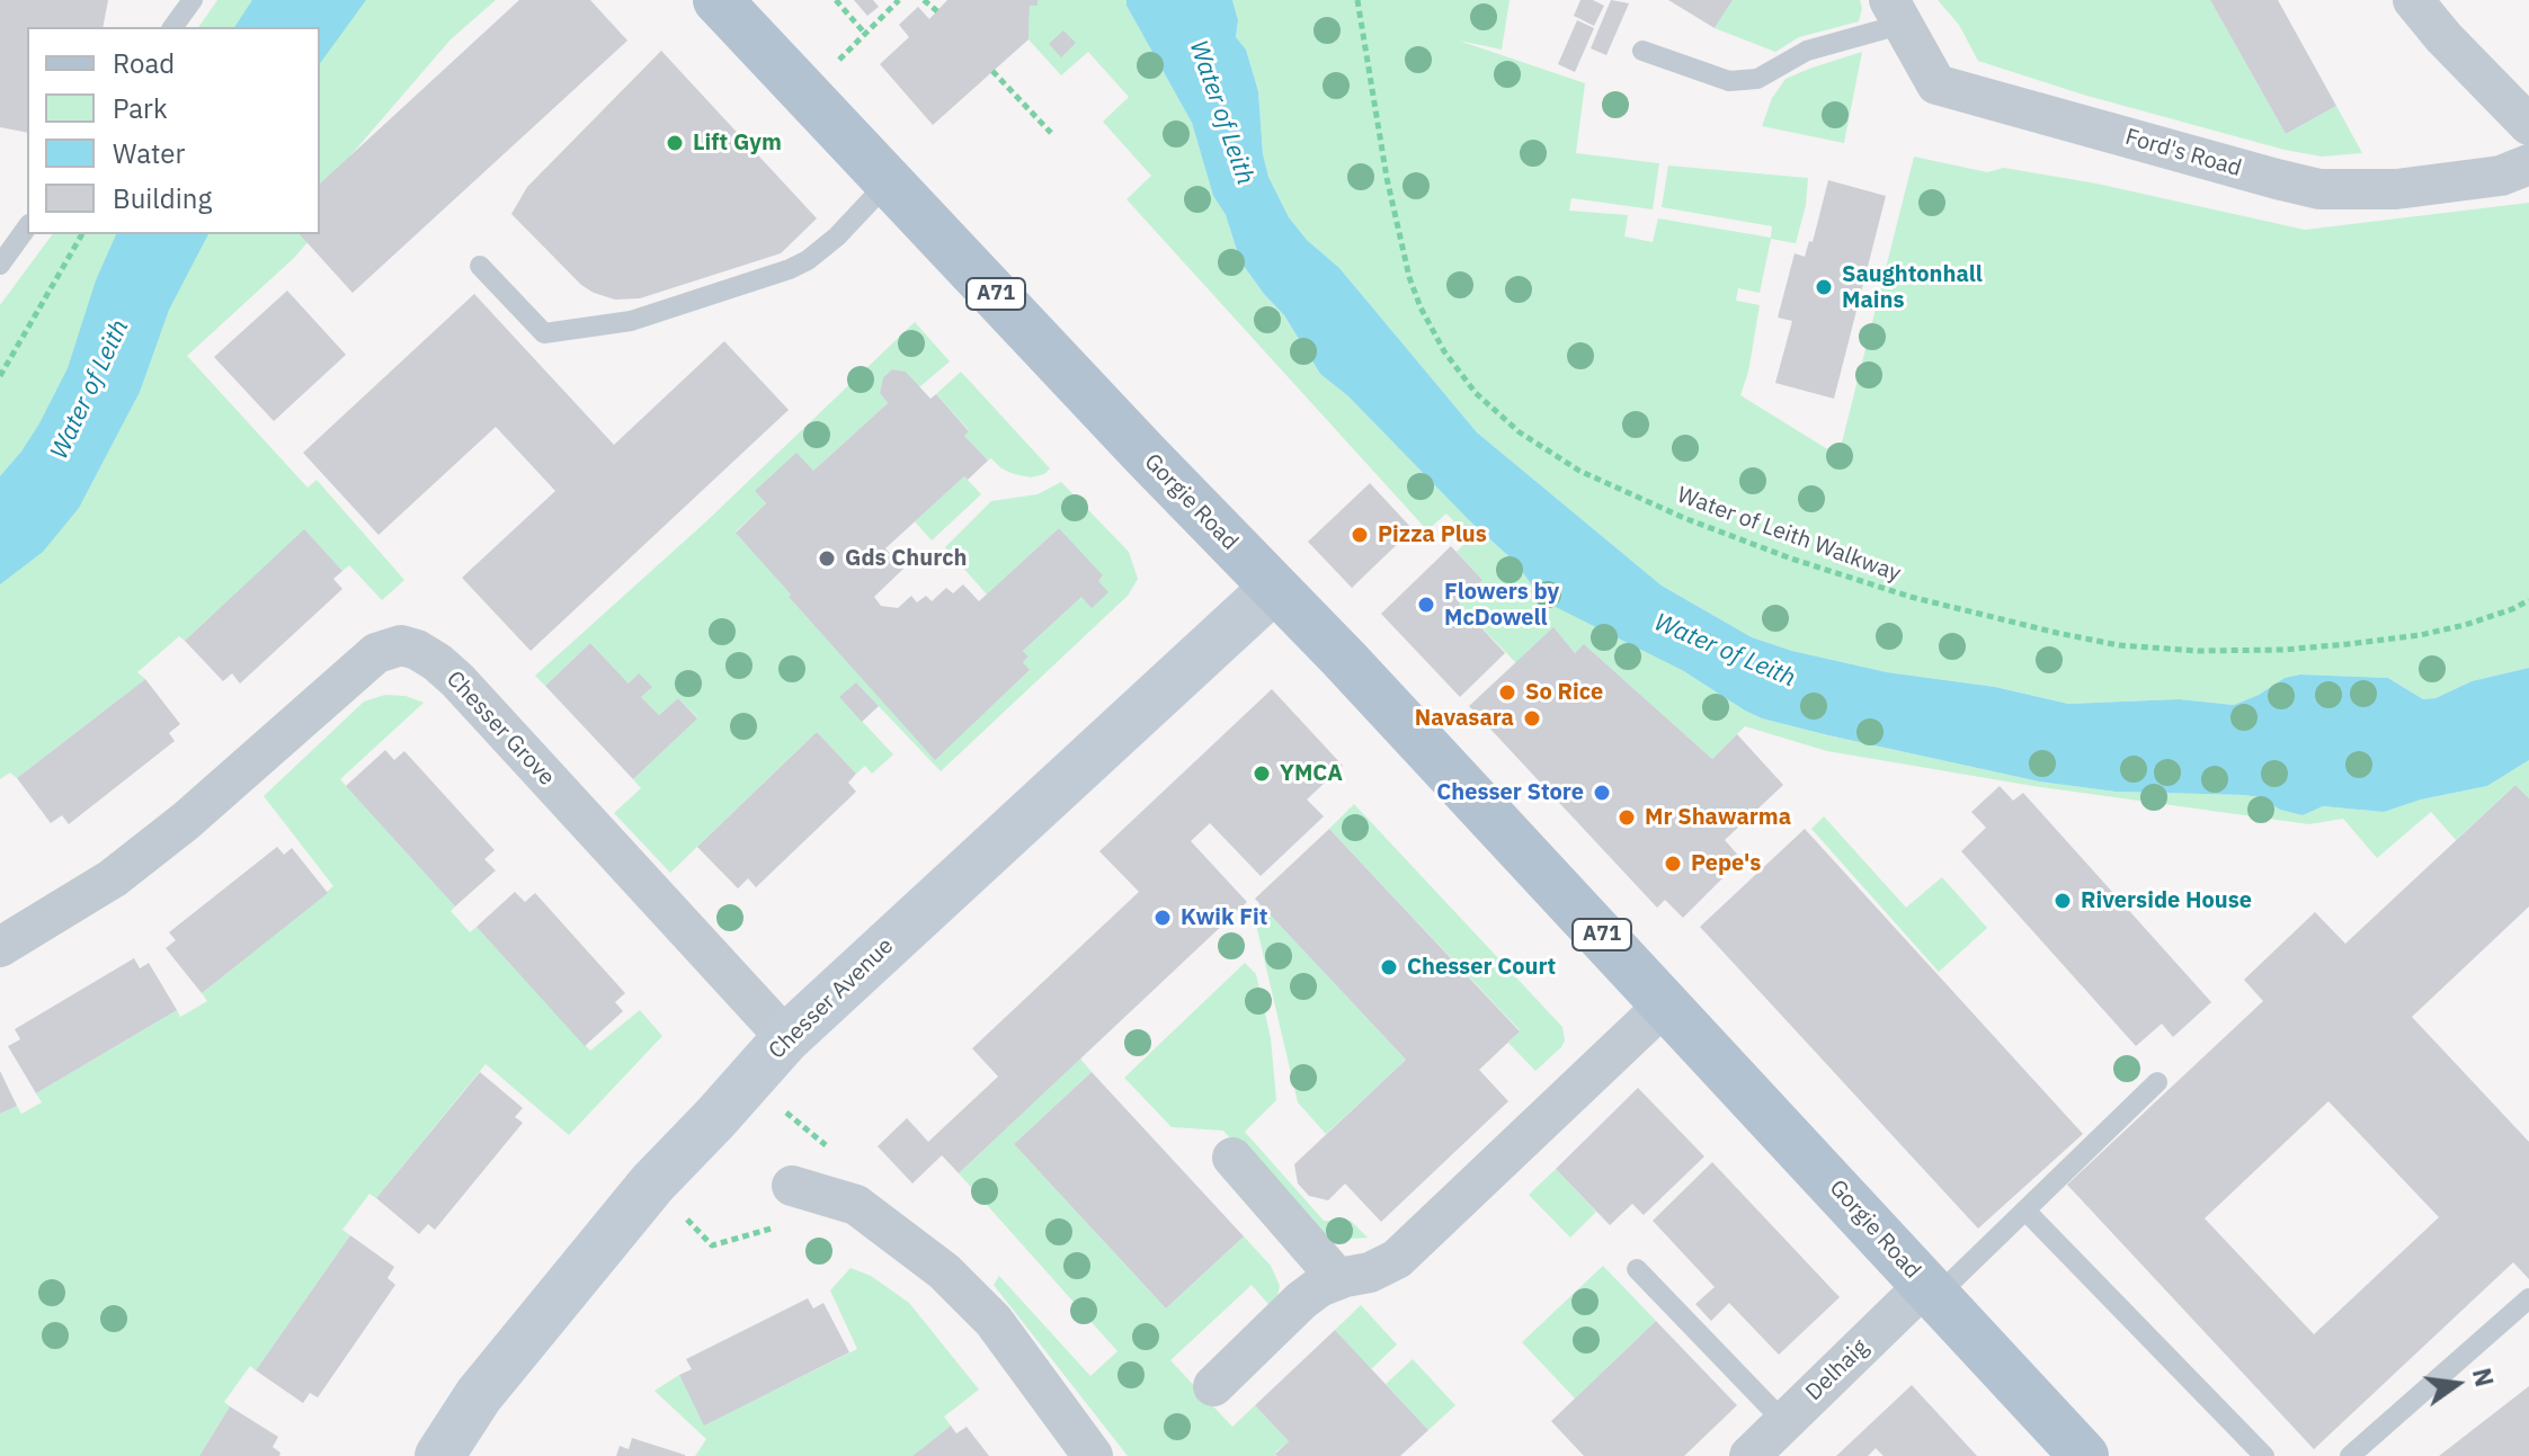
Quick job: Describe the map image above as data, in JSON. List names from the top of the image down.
{
  "streets": {
    "main road": ["A71", "Gorgie Road"],
    "street": [
      "Ford's Road",
      "Chesser Grove",
      "Chesser Avenue",
      "Delhaig"
    ],
    "path": ["Water of Leith Walkway"]
  },
  "crossings": [
    ["Gorgie Road", "Chesser Avenue"],
    ["Gorgie Road", "Delhaig"],
    ["Chesser Grove", "Chesser Avenue"]
  ],
  "water": ["Water of Leith"],
  "places": [
    "Lift Gym",
    "Saughtonhall Mains",
    "Pizza Plus",
    "Gds Church",
    "Flowers by McDowell",
    "So Rice",
    "Navasara",
    "YMCA",
    "Chesser Store",
    "Mr Shawarma",
    "Pepe's",
    "Riverside House",
    "Kwik Fit",
    "Chesser Court"
  ],
  "legend": [
    "Road",
    "Park",
    "Water",
    "Building"
  ],
  "north": "right"
}
